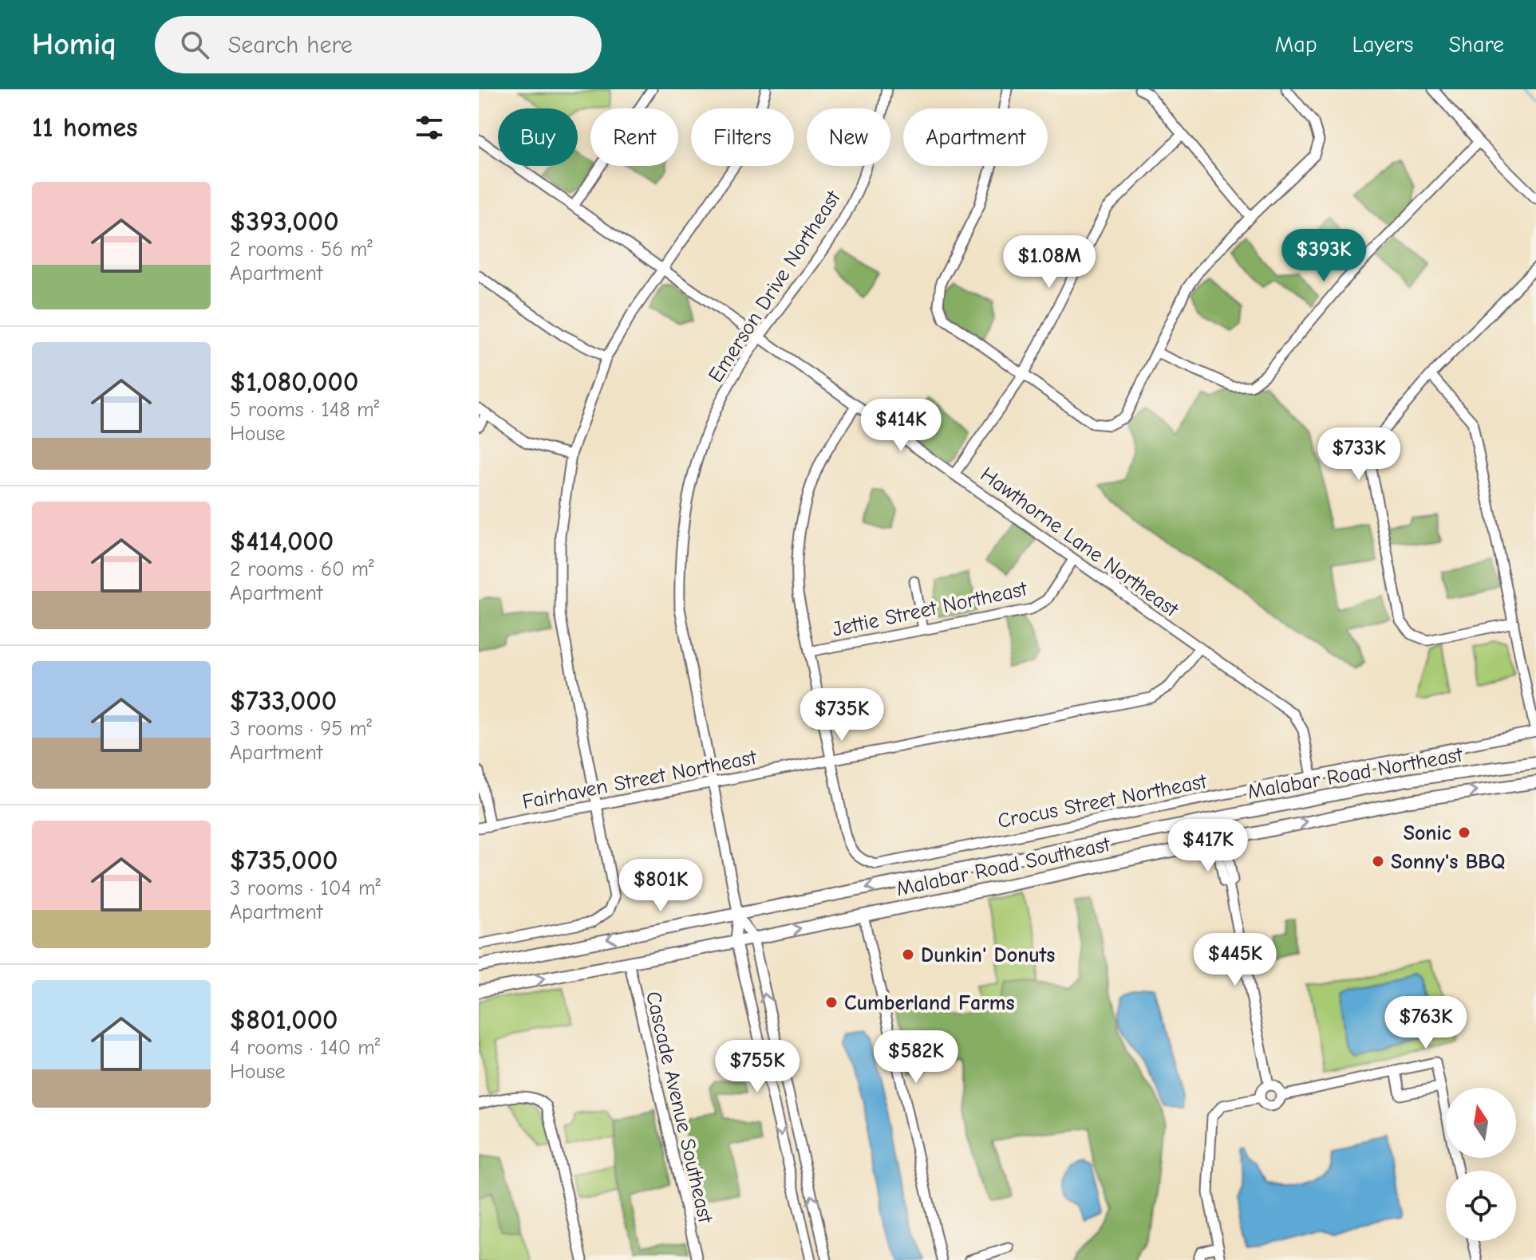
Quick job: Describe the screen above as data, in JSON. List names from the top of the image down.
{
  "streets": {
    "main road": ["Malabar Road Northeast", "Malabar Road Southeast"],
    "street": [
      "Emerson Drive Northeast",
      "Hawthorne Lane Northeast",
      "Jettie Street Northeast",
      "Fairhaven Street Northeast",
      "Crocus Street Northeast",
      "Cascade Avenue Southeast"
    ]
  },
  "crossings": [
    ["Emerson Drive Northeast", "Hawthorne Lane Northeast"],
    ["Emerson Drive Northeast", "Malabar Road Northeast"],
    ["Emerson Drive Northeast", "Fairhaven Street Northeast"],
    ["Hawthorne Lane Northeast", "Jettie Street Northeast"],
    ["Hawthorne Lane Northeast", "Fairhaven Street Northeast"],
    ["Hawthorne Lane Northeast", "Crocus Street Northeast"],
    ["Fairhaven Street Northeast", "Crocus Street Northeast"],
    ["Malabar Road Southeast", "Cascade Avenue Southeast"]
  ],
  "one_way": ["Malabar Road Northeast", "Malabar Road Southeast"],
  "places": [
    "Sonic",
    "Sonny's BBQ",
    "Dunkin' Donuts",
    "Cumberland Farms"
  ],
  "north": "top",
  "page": {
    "header": "Homiq",
    "search": "Search here",
    "nav": ["Map", "Layers", "Share"],
    "heading": "11 homes",
    "chip": [
      "Buy",
      "Rent",
      "Filters",
      "New",
      "Apartment"
    ],
    "list": [
      {
        "name": "$393,000",
        "note": "2 rooms · 56 m² · Apartment"
      },
      {
        "name": "$1,080,000",
        "note": "5 rooms · 148 m² · House"
      },
      {
        "name": "$414,000",
        "note": "2 rooms · 60 m² · Apartment"
      },
      {
        "name": "$733,000",
        "note": "3 rooms · 95 m² · Apartment"
      },
      {
        "name": "$735,000",
        "note": "3 rooms · 104 m² · Apartment"
      },
      {
        "name": "$801,000",
        "note": "4 rooms · 140 m² · House"
      }
    ],
    "price": [
      "$393K",
      "$1.08M",
      "$414K",
      "$733K",
      "$735K",
      "$417K",
      "$801K",
      "$445K",
      "$763K",
      "$582K",
      "$755K"
    ]
  }
}
